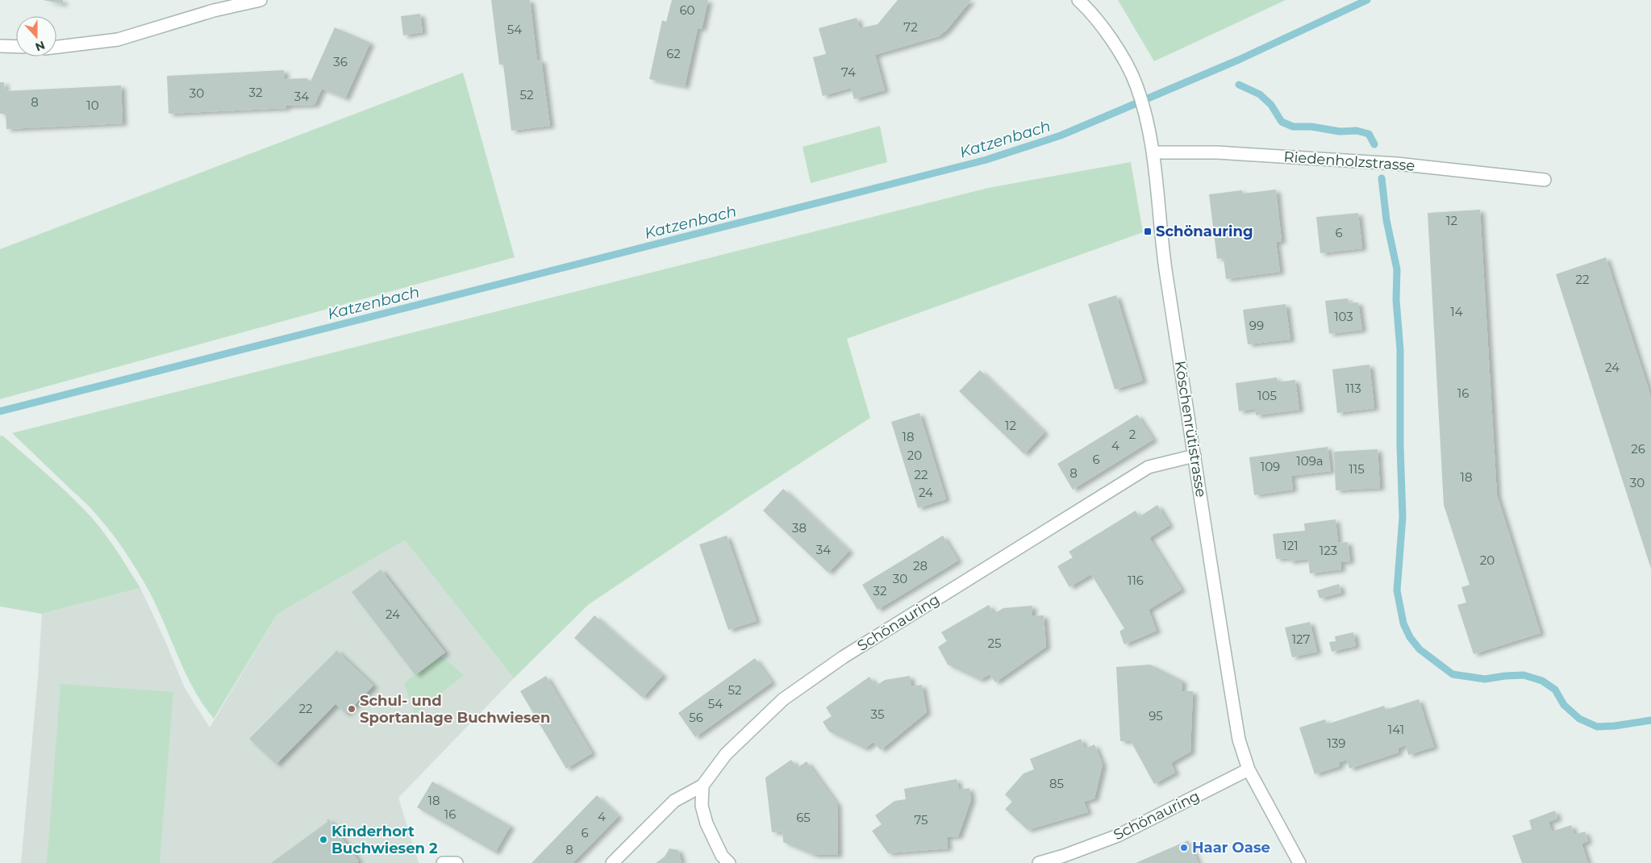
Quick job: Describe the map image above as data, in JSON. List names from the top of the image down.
{
  "streets": {
    "street": ["Riedenholzstrasse", "Köschenrütistrasse", "Schönauring"]
  },
  "crossings": [
    ["Riedenholzstrasse", "Köschenrütistrasse"],
    ["Köschenrütistrasse", "Schönauring"]
  ],
  "water": ["Katzenbach"],
  "places": {
    "transit": ["Schönauring"],
    "other": ["Schul- und Sportanlage Buchwiesen", "Kinderhort Buchwiesen 2", "Haar Oase"]
  },
  "house_numbers": [
    "60",
    "72",
    "54",
    "62",
    "36",
    "74",
    "32",
    "30",
    "52",
    "34",
    "8",
    "10",
    "12",
    "6",
    "22",
    "14",
    "103",
    "99",
    "24",
    "113",
    "16",
    "105",
    "12",
    "2",
    "18",
    "4",
    "26",
    "20",
    "6",
    "109a",
    "109",
    "115",
    "8",
    "22",
    "18",
    "30",
    "24",
    "38",
    "121",
    "34",
    "123",
    "20",
    "28",
    "30",
    "116",
    "32",
    "24",
    "127",
    "25",
    "52",
    "54",
    "22",
    "35",
    "95",
    "56",
    "141",
    "139",
    "85",
    "18",
    "16",
    "4",
    "65",
    "75",
    "6",
    "8"
  ],
  "north": "bottom"
}
